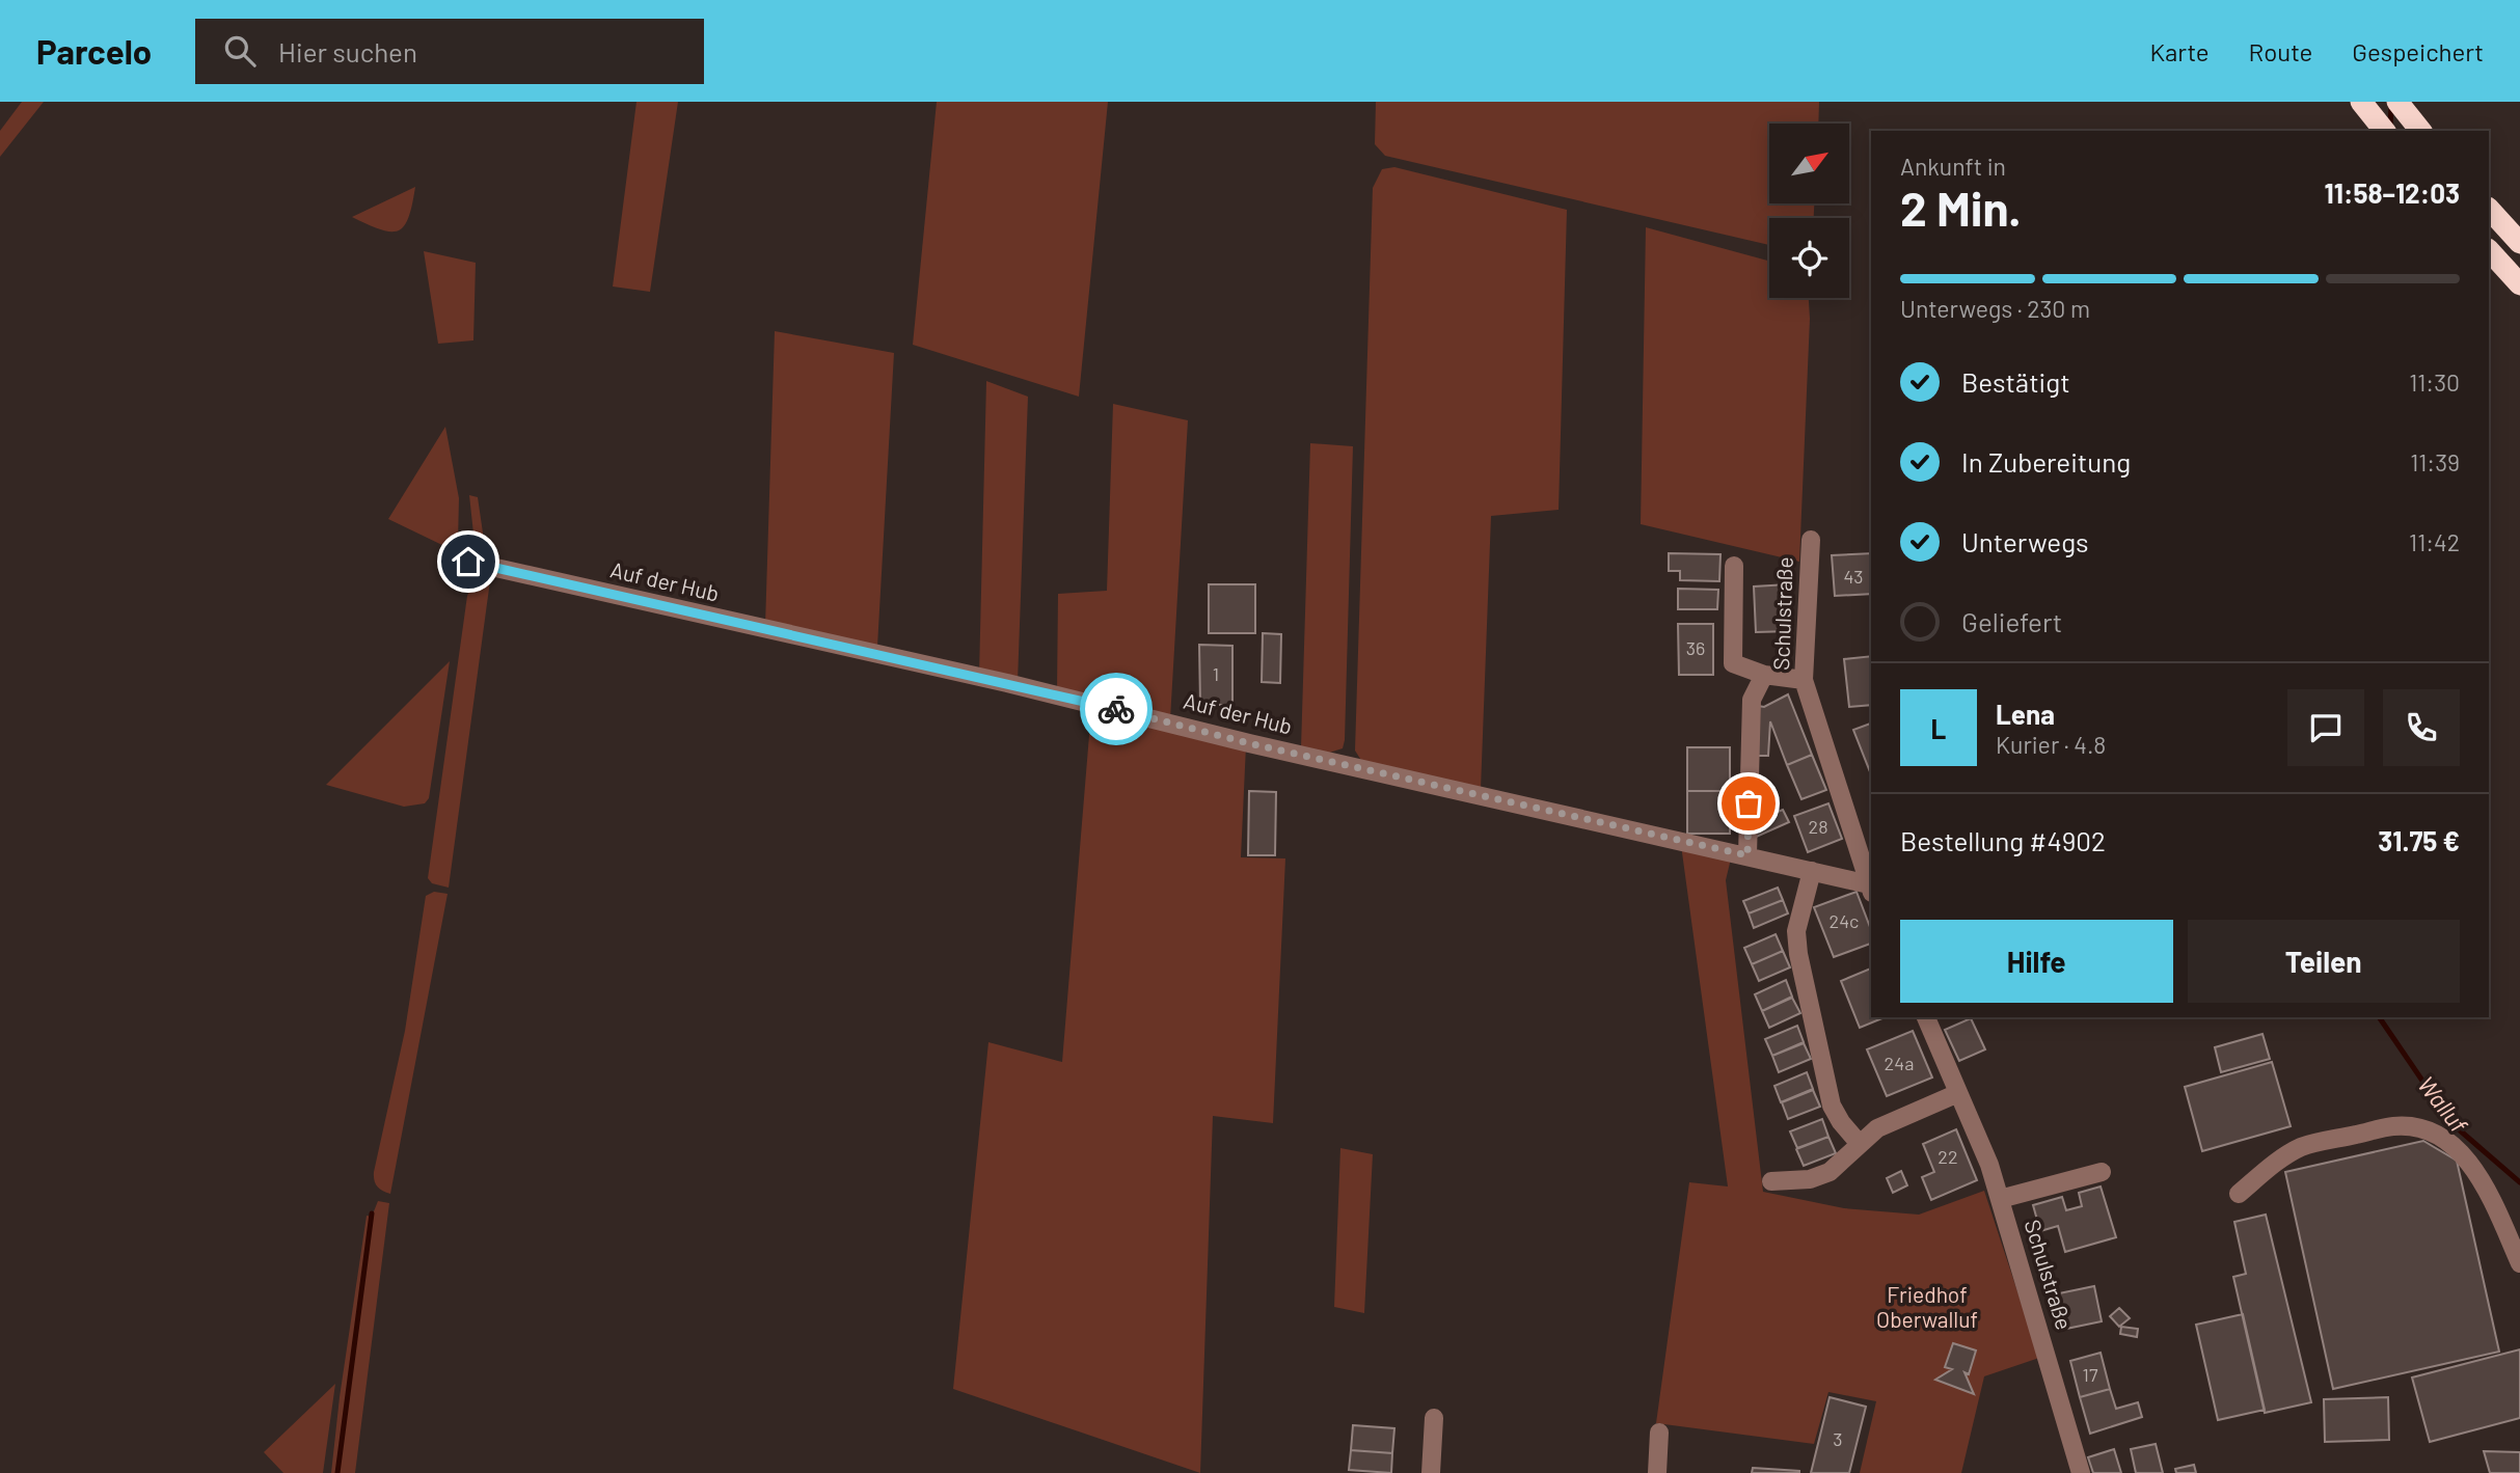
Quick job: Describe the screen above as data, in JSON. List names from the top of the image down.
{
  "streets": {
    "street": ["Auf der Hub", "Schulstraße"]
  },
  "crossings": [
    ["Auf der Hub", "Schulstraße"]
  ],
  "water": ["Walluf"],
  "parks": ["Friedhof Oberwalluf"],
  "house_numbers": [
    "43",
    "36",
    "1",
    "28",
    "24c",
    "24a",
    "22",
    "17",
    "3"
  ],
  "north": "top right",
  "page": {
    "header": "Parcelo",
    "search": "Hier suchen",
    "nav": ["Karte", "Route", "Gespeichert"],
    "heading": ["2 Min.", "Ankunft in", "11:58–12:03"],
    "panel": [
      "Lena",
      "Kurier · 4.8",
      "Bestellung #4902",
      "31.75 €"
    ],
    "bar": "Unterwegs · 230 m",
    "list": [
      ["Bestätigt", "11:30"],
      ["In Zubereitung", "11:39"],
      ["Unterwegs", "11:42"],
      "Geliefert"
    ],
    "round": "L",
    "buttons": ["Hilfe", "Teilen"]
  }
}
